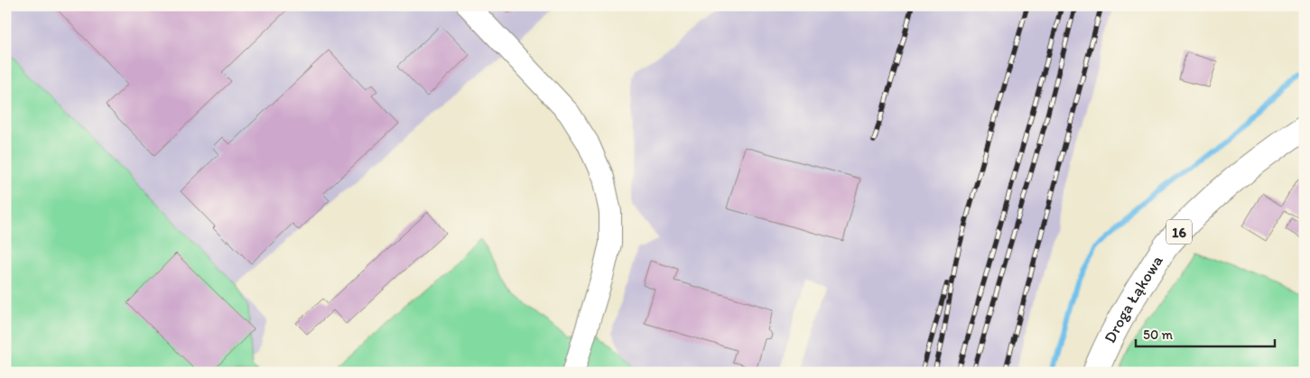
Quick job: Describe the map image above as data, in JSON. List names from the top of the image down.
{
  "streets": {
    "main road": ["16", "Droga Łąkowa"]
  },
  "scale_bar": "50 m"
}
